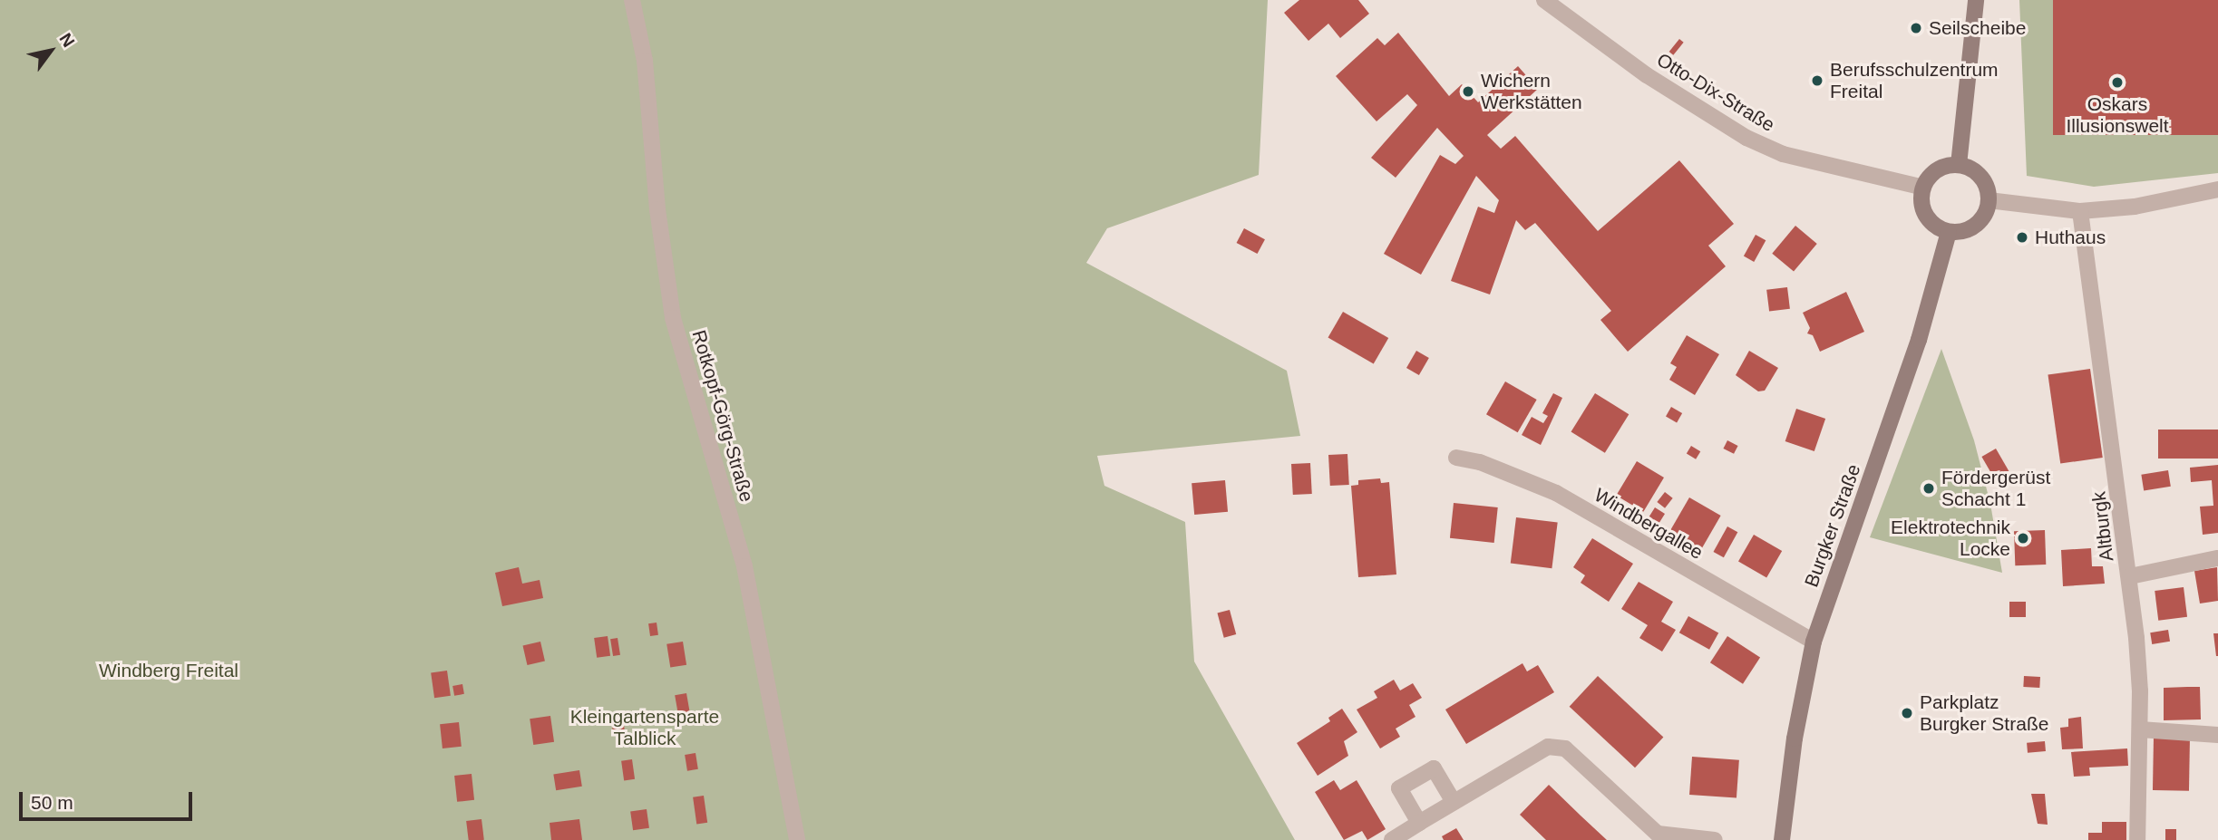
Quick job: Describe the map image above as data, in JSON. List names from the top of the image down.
{
  "streets": {
    "main road": ["Burgker Straße"],
    "street": [
      "Otto-Dix-Straße",
      "Rotkopf-Görg-Straße",
      "Windbergallee",
      "Altburgk"
    ]
  },
  "crossings": [
    ["Otto-Dix-Straße", "Burgker Straße"],
    ["Windbergallee", "Burgker Straße"]
  ],
  "parks": ["Windberg Freital", "Kleingartensparte Talblick"],
  "places": [
    "Seilscheibe",
    "Berufsschulzentrum Freital",
    "Oskars Illusionswelt",
    "Wichern Werkstätten",
    "Huthaus",
    "Fördergerüst Schacht 1",
    "Elektrotechnik Locke",
    "Parkplatz Burgker Straße"
  ],
  "scale_bar": "50 m",
  "north": "top right"
}
